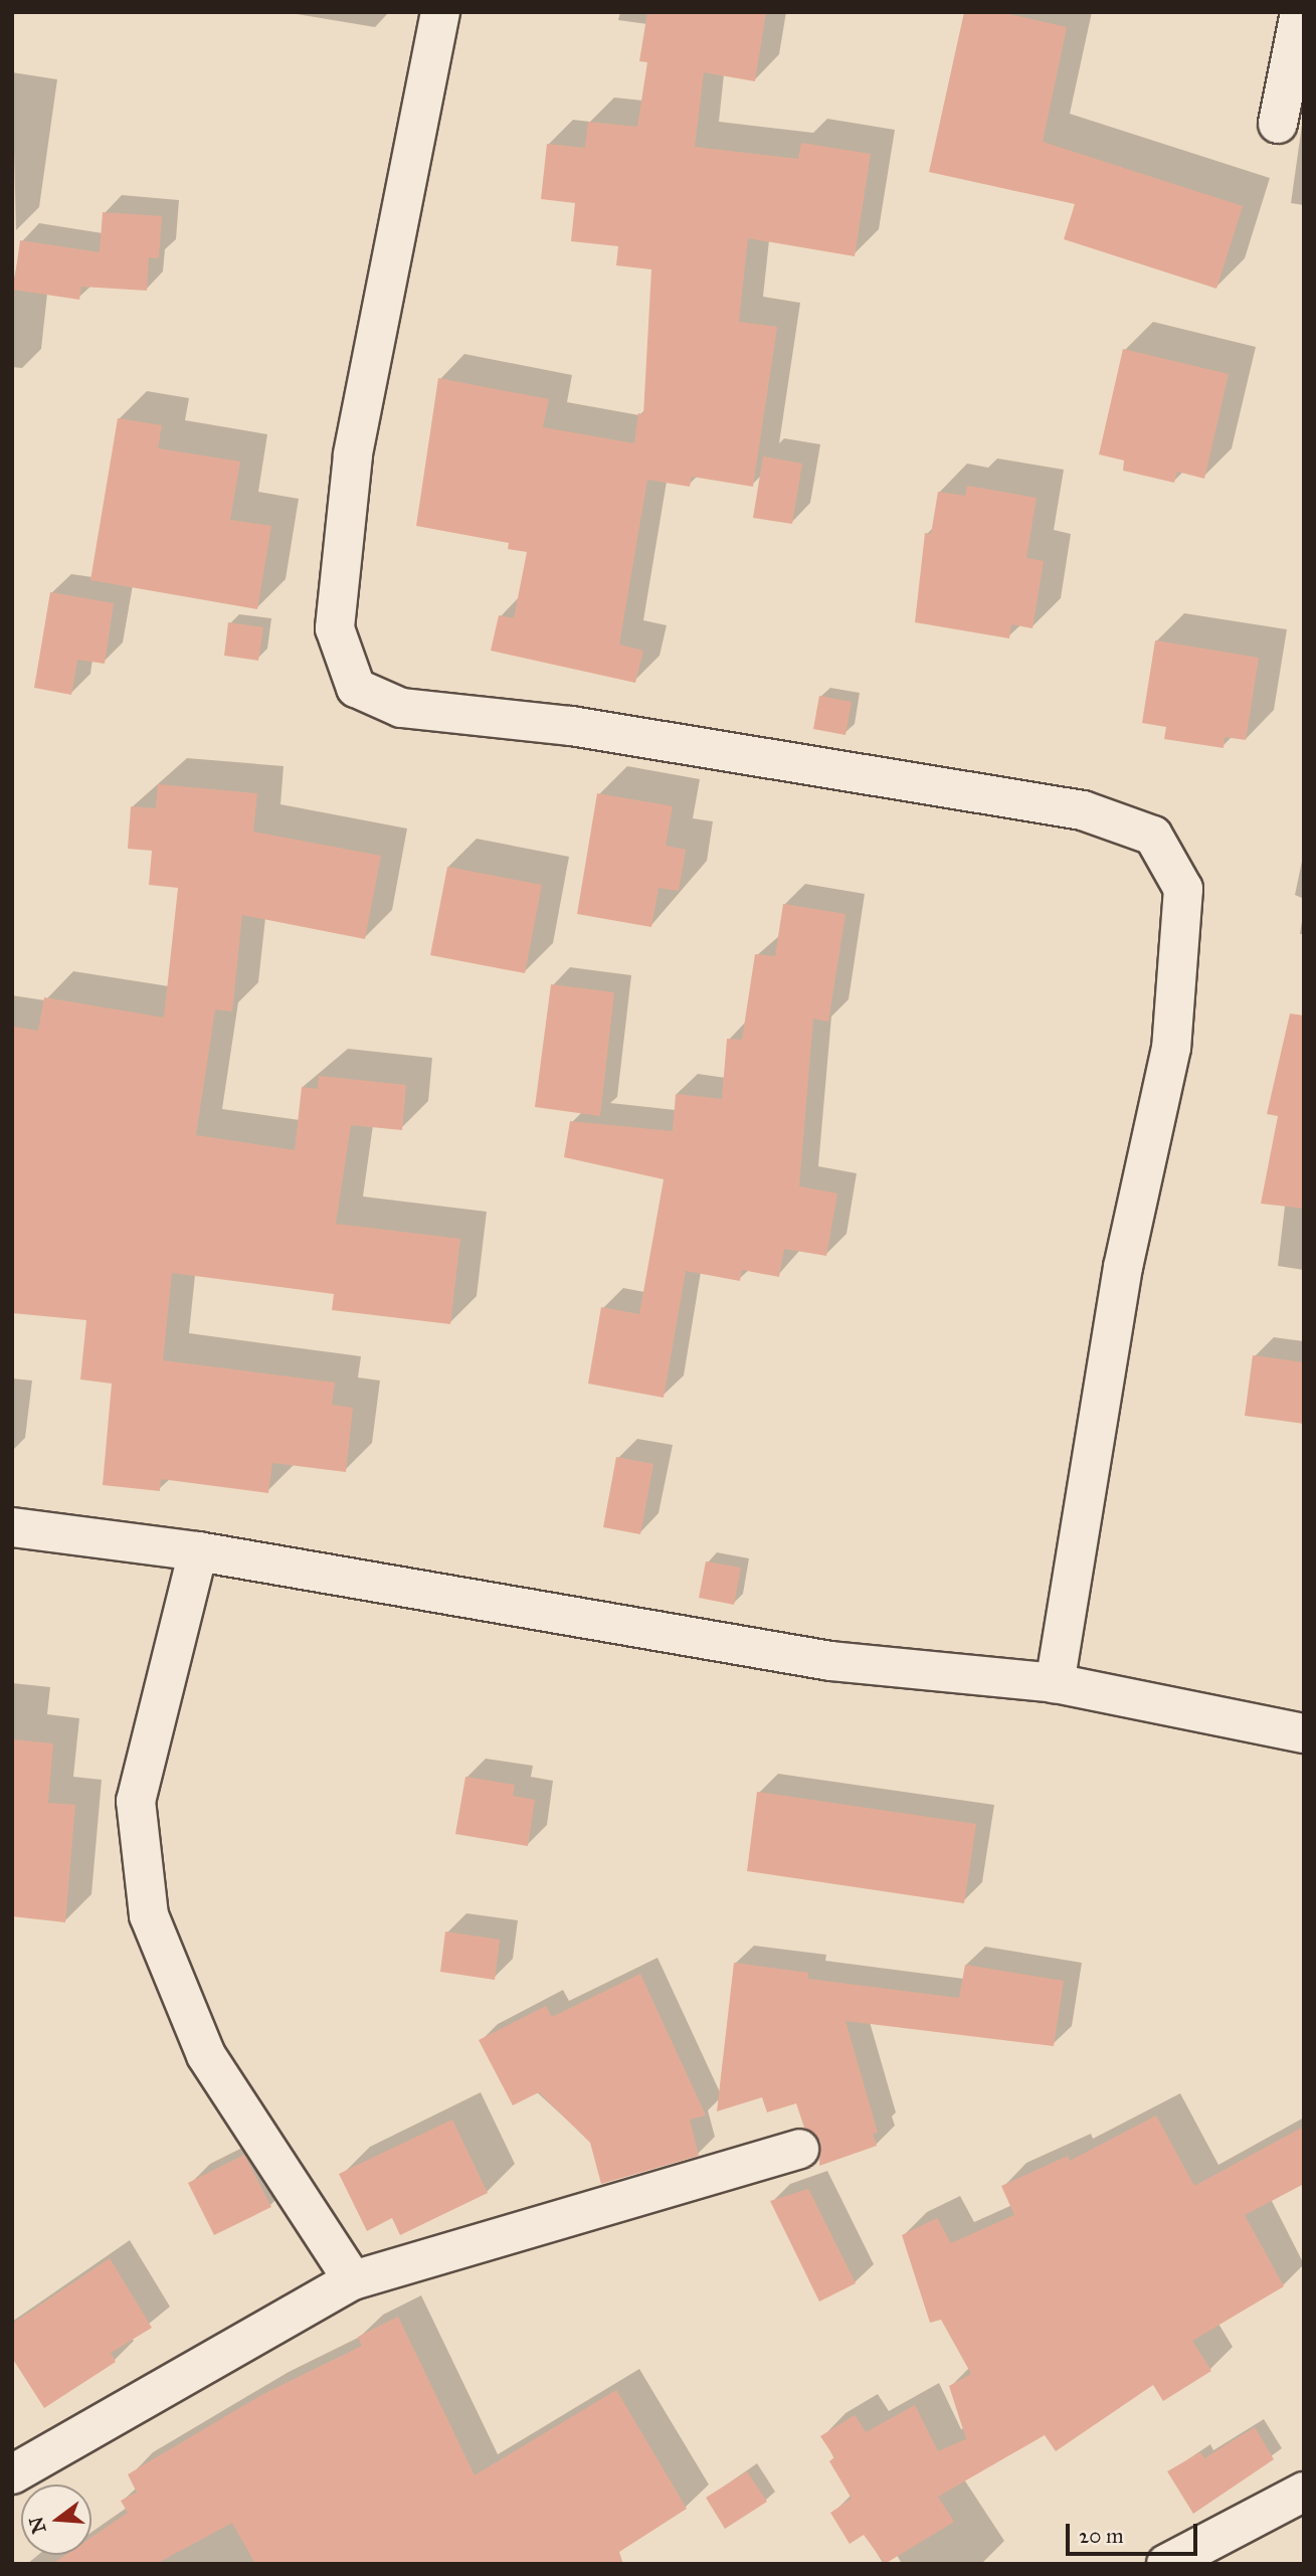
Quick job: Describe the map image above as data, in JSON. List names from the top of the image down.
{
  "scale_bar": "20 m",
  "north": "left"
}
